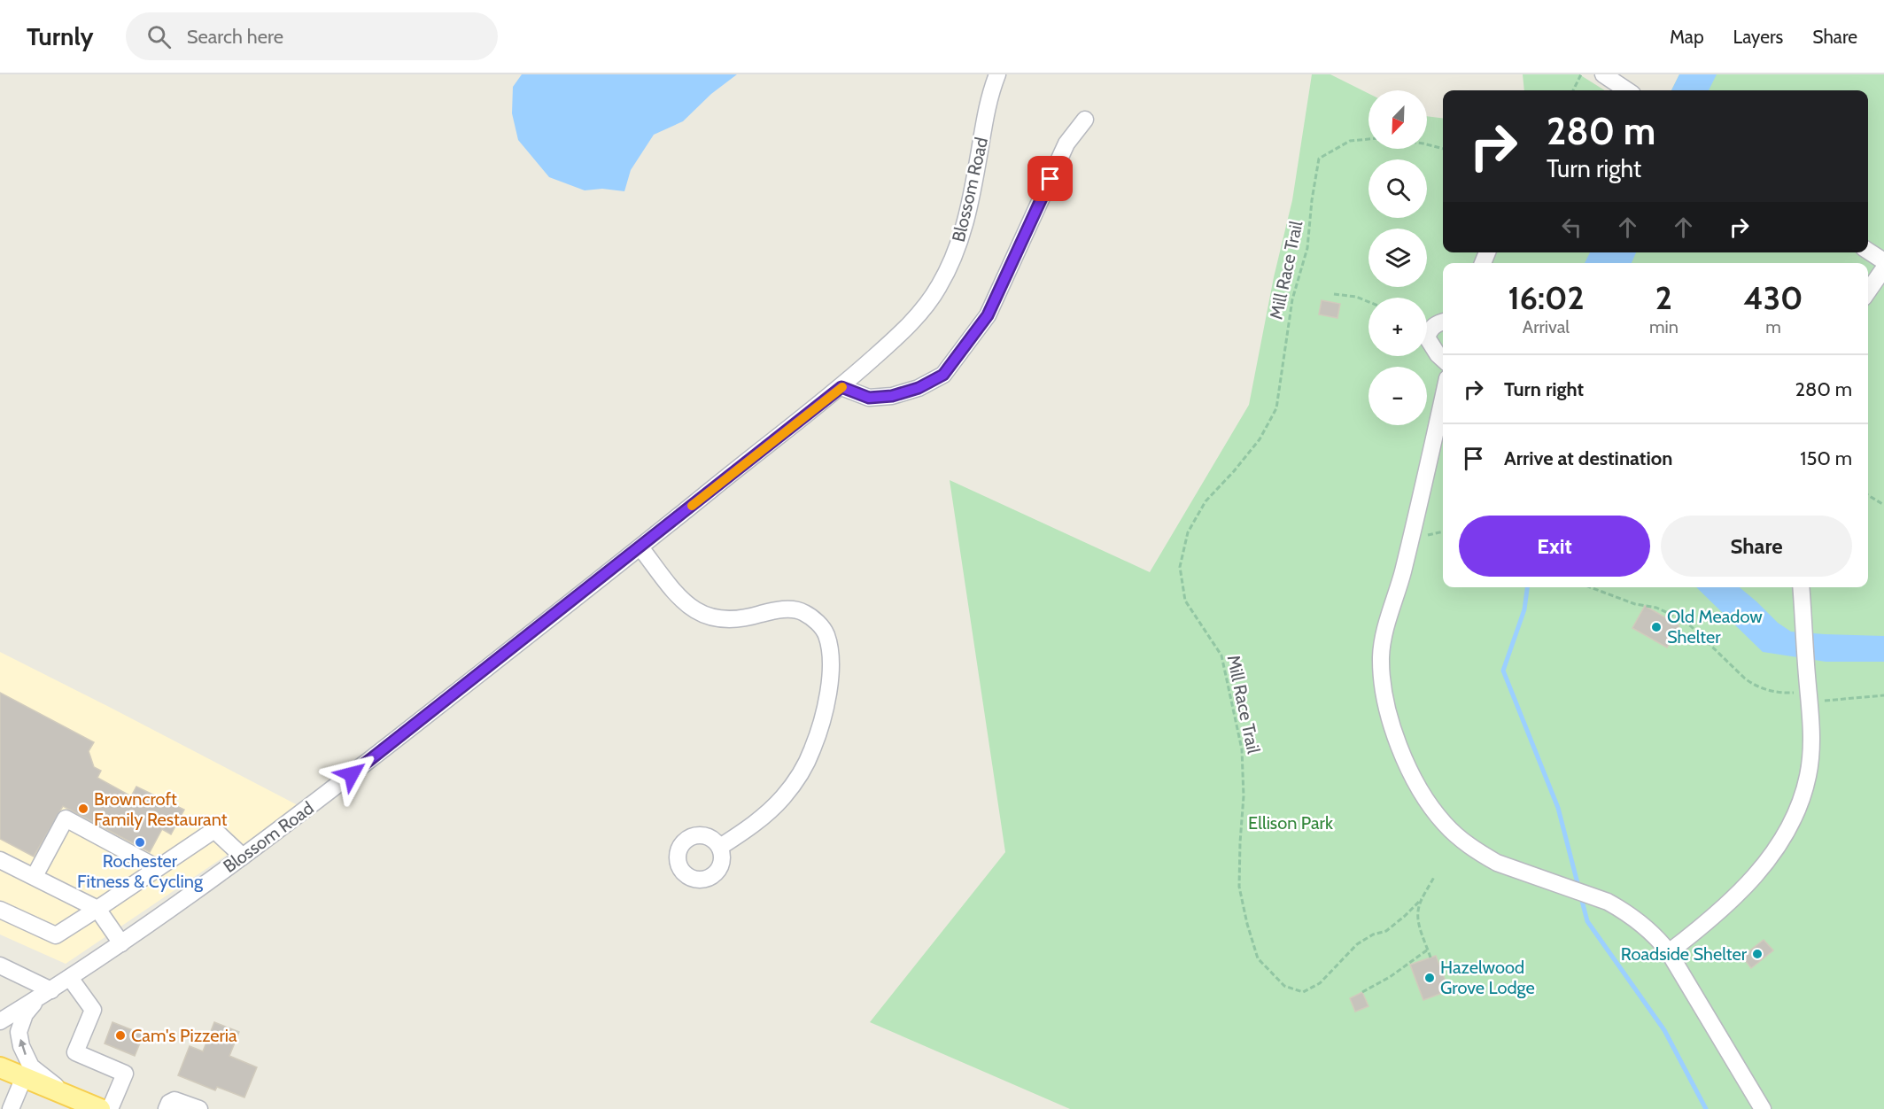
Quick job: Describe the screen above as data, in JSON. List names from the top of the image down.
{
  "streets": {
    "street": ["Blossom Road"],
    "path": ["Mill Race Trail"]
  },
  "parks": ["Ellison Park"],
  "places": [
    "Old Meadow Shelter",
    "Browncroft Family Restaurant",
    "Rochester Fitness & Cycling",
    "Roadside Shelter",
    "Hazelwood Grove Lodge",
    "Cam's Pizzeria"
  ],
  "north": "bottom left",
  "page": {
    "header": "Turnly",
    "search": "Search here",
    "nav": ["Map", "Layers", "Share"],
    "map_buttons": ["+", "−"],
    "turn": ["280 m", "Turn right"],
    "eta": [
      "16:02",
      "Arrival",
      "2",
      "min",
      "430",
      "m"
    ],
    "list": [
      {
        "name": "Turn right",
        "value": "280 m"
      },
      {
        "name": "Arrive at destination",
        "value": "150 m"
      }
    ],
    "buttons": ["Exit", "Share"]
  }
}
